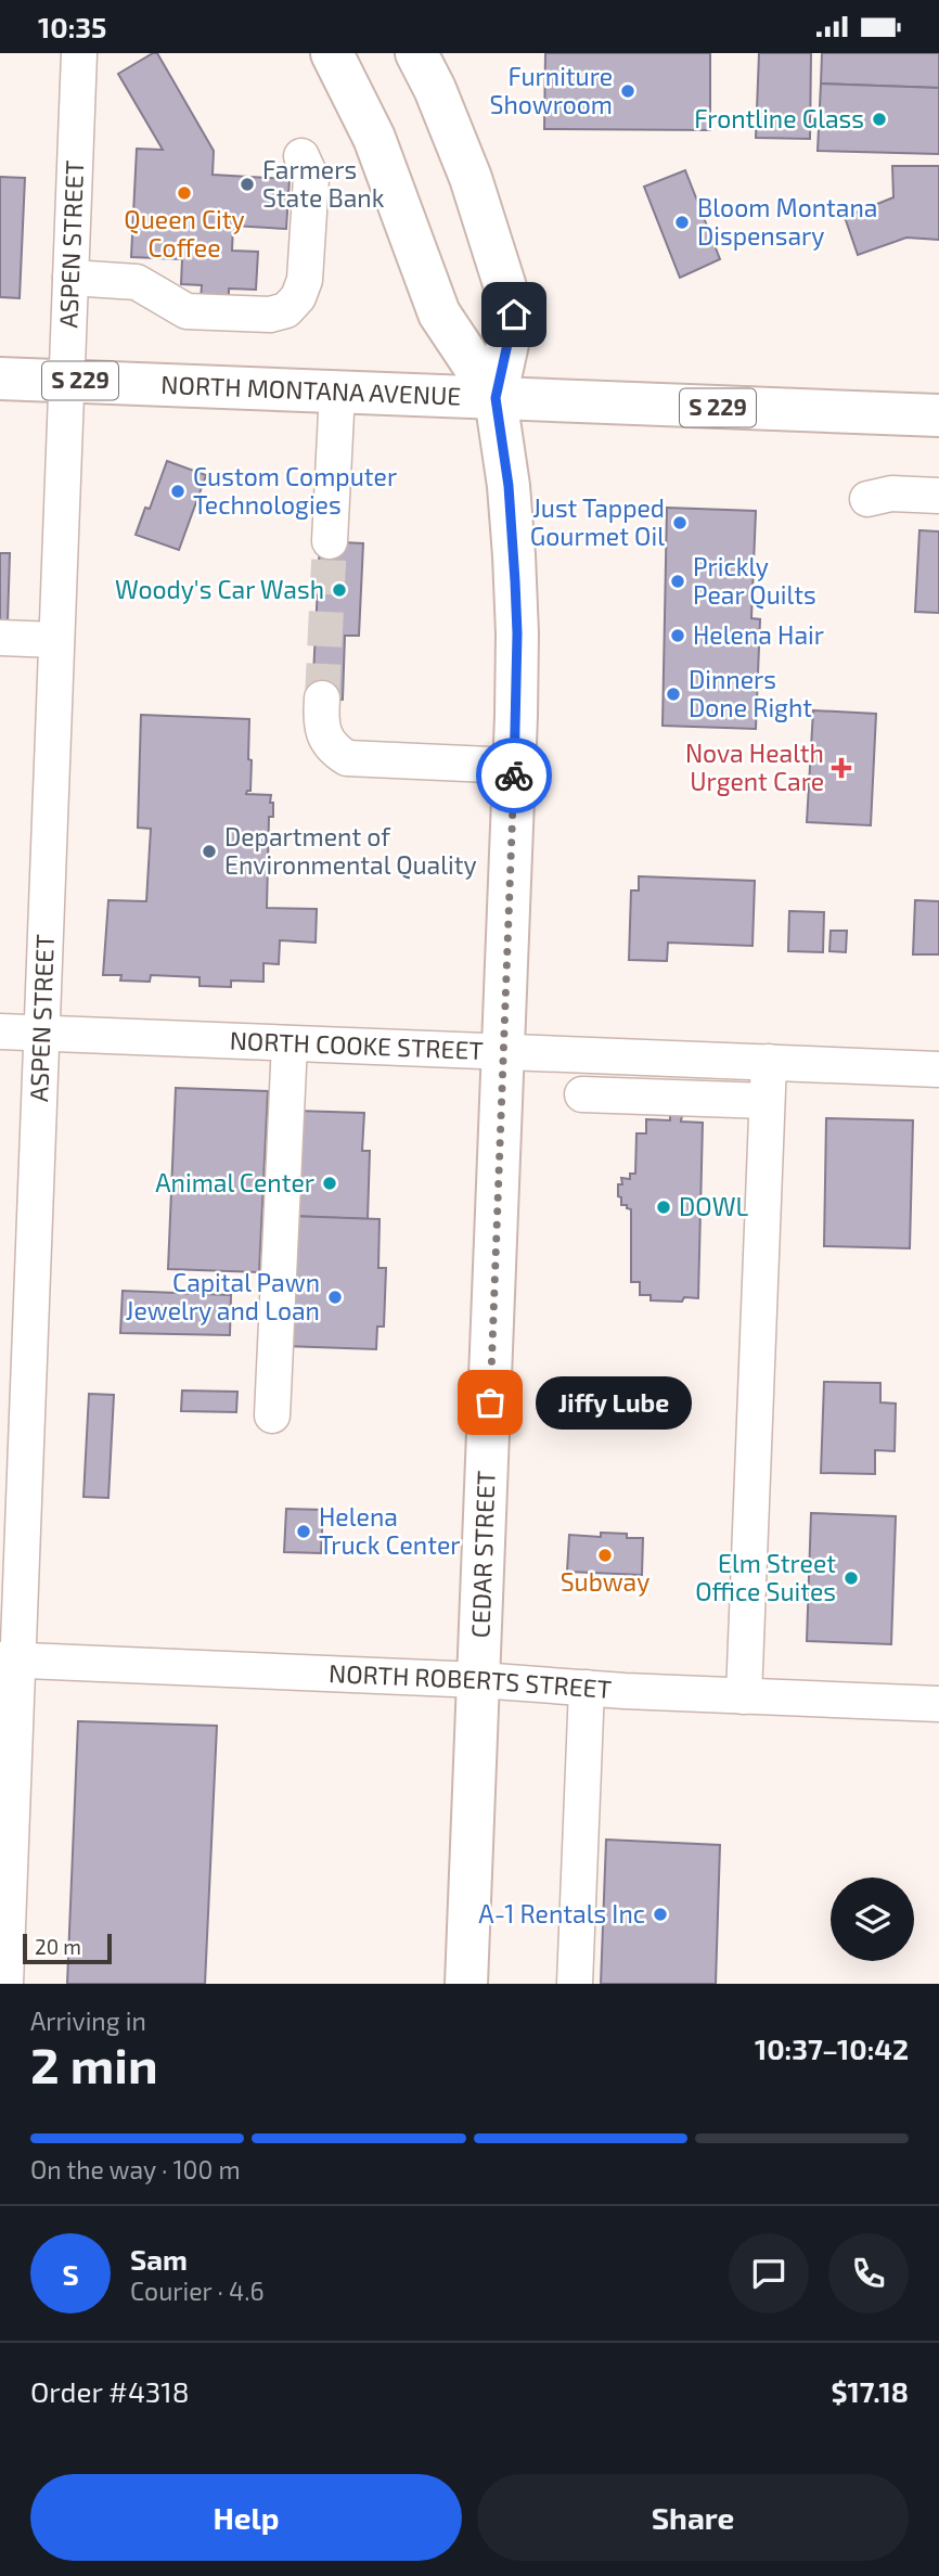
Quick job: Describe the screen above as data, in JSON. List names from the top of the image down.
{
  "streets": {
    "main road": ["S 229", "NORTH MONTANA AVENUE", "CEDAR STREET"],
    "street": ["ASPEN STREET", "NORTH COOKE STREET", "NORTH ROBERTS STREET"]
  },
  "crossings": [
    ["ASPEN STREET", "NORTH MONTANA AVENUE"],
    ["ASPEN STREET", "NORTH COOKE STREET"],
    ["ASPEN STREET", "NORTH ROBERTS STREET"],
    ["NORTH MONTANA AVENUE", "CEDAR STREET"],
    ["NORTH COOKE STREET", "CEDAR STREET"],
    ["CEDAR STREET", "NORTH ROBERTS STREET"]
  ],
  "places": {
    "other": [
      "Furniture Showroom",
      "Frontline Glass",
      "Farmers State Bank",
      "Queen City Coffee",
      "Bloom Montana Dispensary",
      "Custom Computer Technologies",
      "Just Tapped Gourmet Oil",
      "Prickly Pear Quilts",
      "Woody's Car Wash",
      "Helena Hair",
      "Dinners Done Right",
      "Department of Environmental Quality",
      "Animal Center",
      "DOWL",
      "Capital Pawn Jewelry and Loan",
      "Jiffy Lube",
      "Helena Truck Center",
      "Subway",
      "Elm Street Office Suites",
      "A-1 Rentals Inc"
    ],
    "health": ["Nova Health Urgent Care"]
  },
  "scale_bar": "20 m",
  "page": {
    "status": "10:35",
    "bubble": "Jiffy Lube",
    "scale": "20 m",
    "heading": ["2 min", "Arriving in", "10:37–10:42"],
    "panel": [
      "Sam",
      "Courier · 4.6",
      "Order #4318",
      "$17.18"
    ],
    "bar": "On the way · 100 m",
    "round": "S",
    "buttons": ["Help", "Share"]
  }
}
